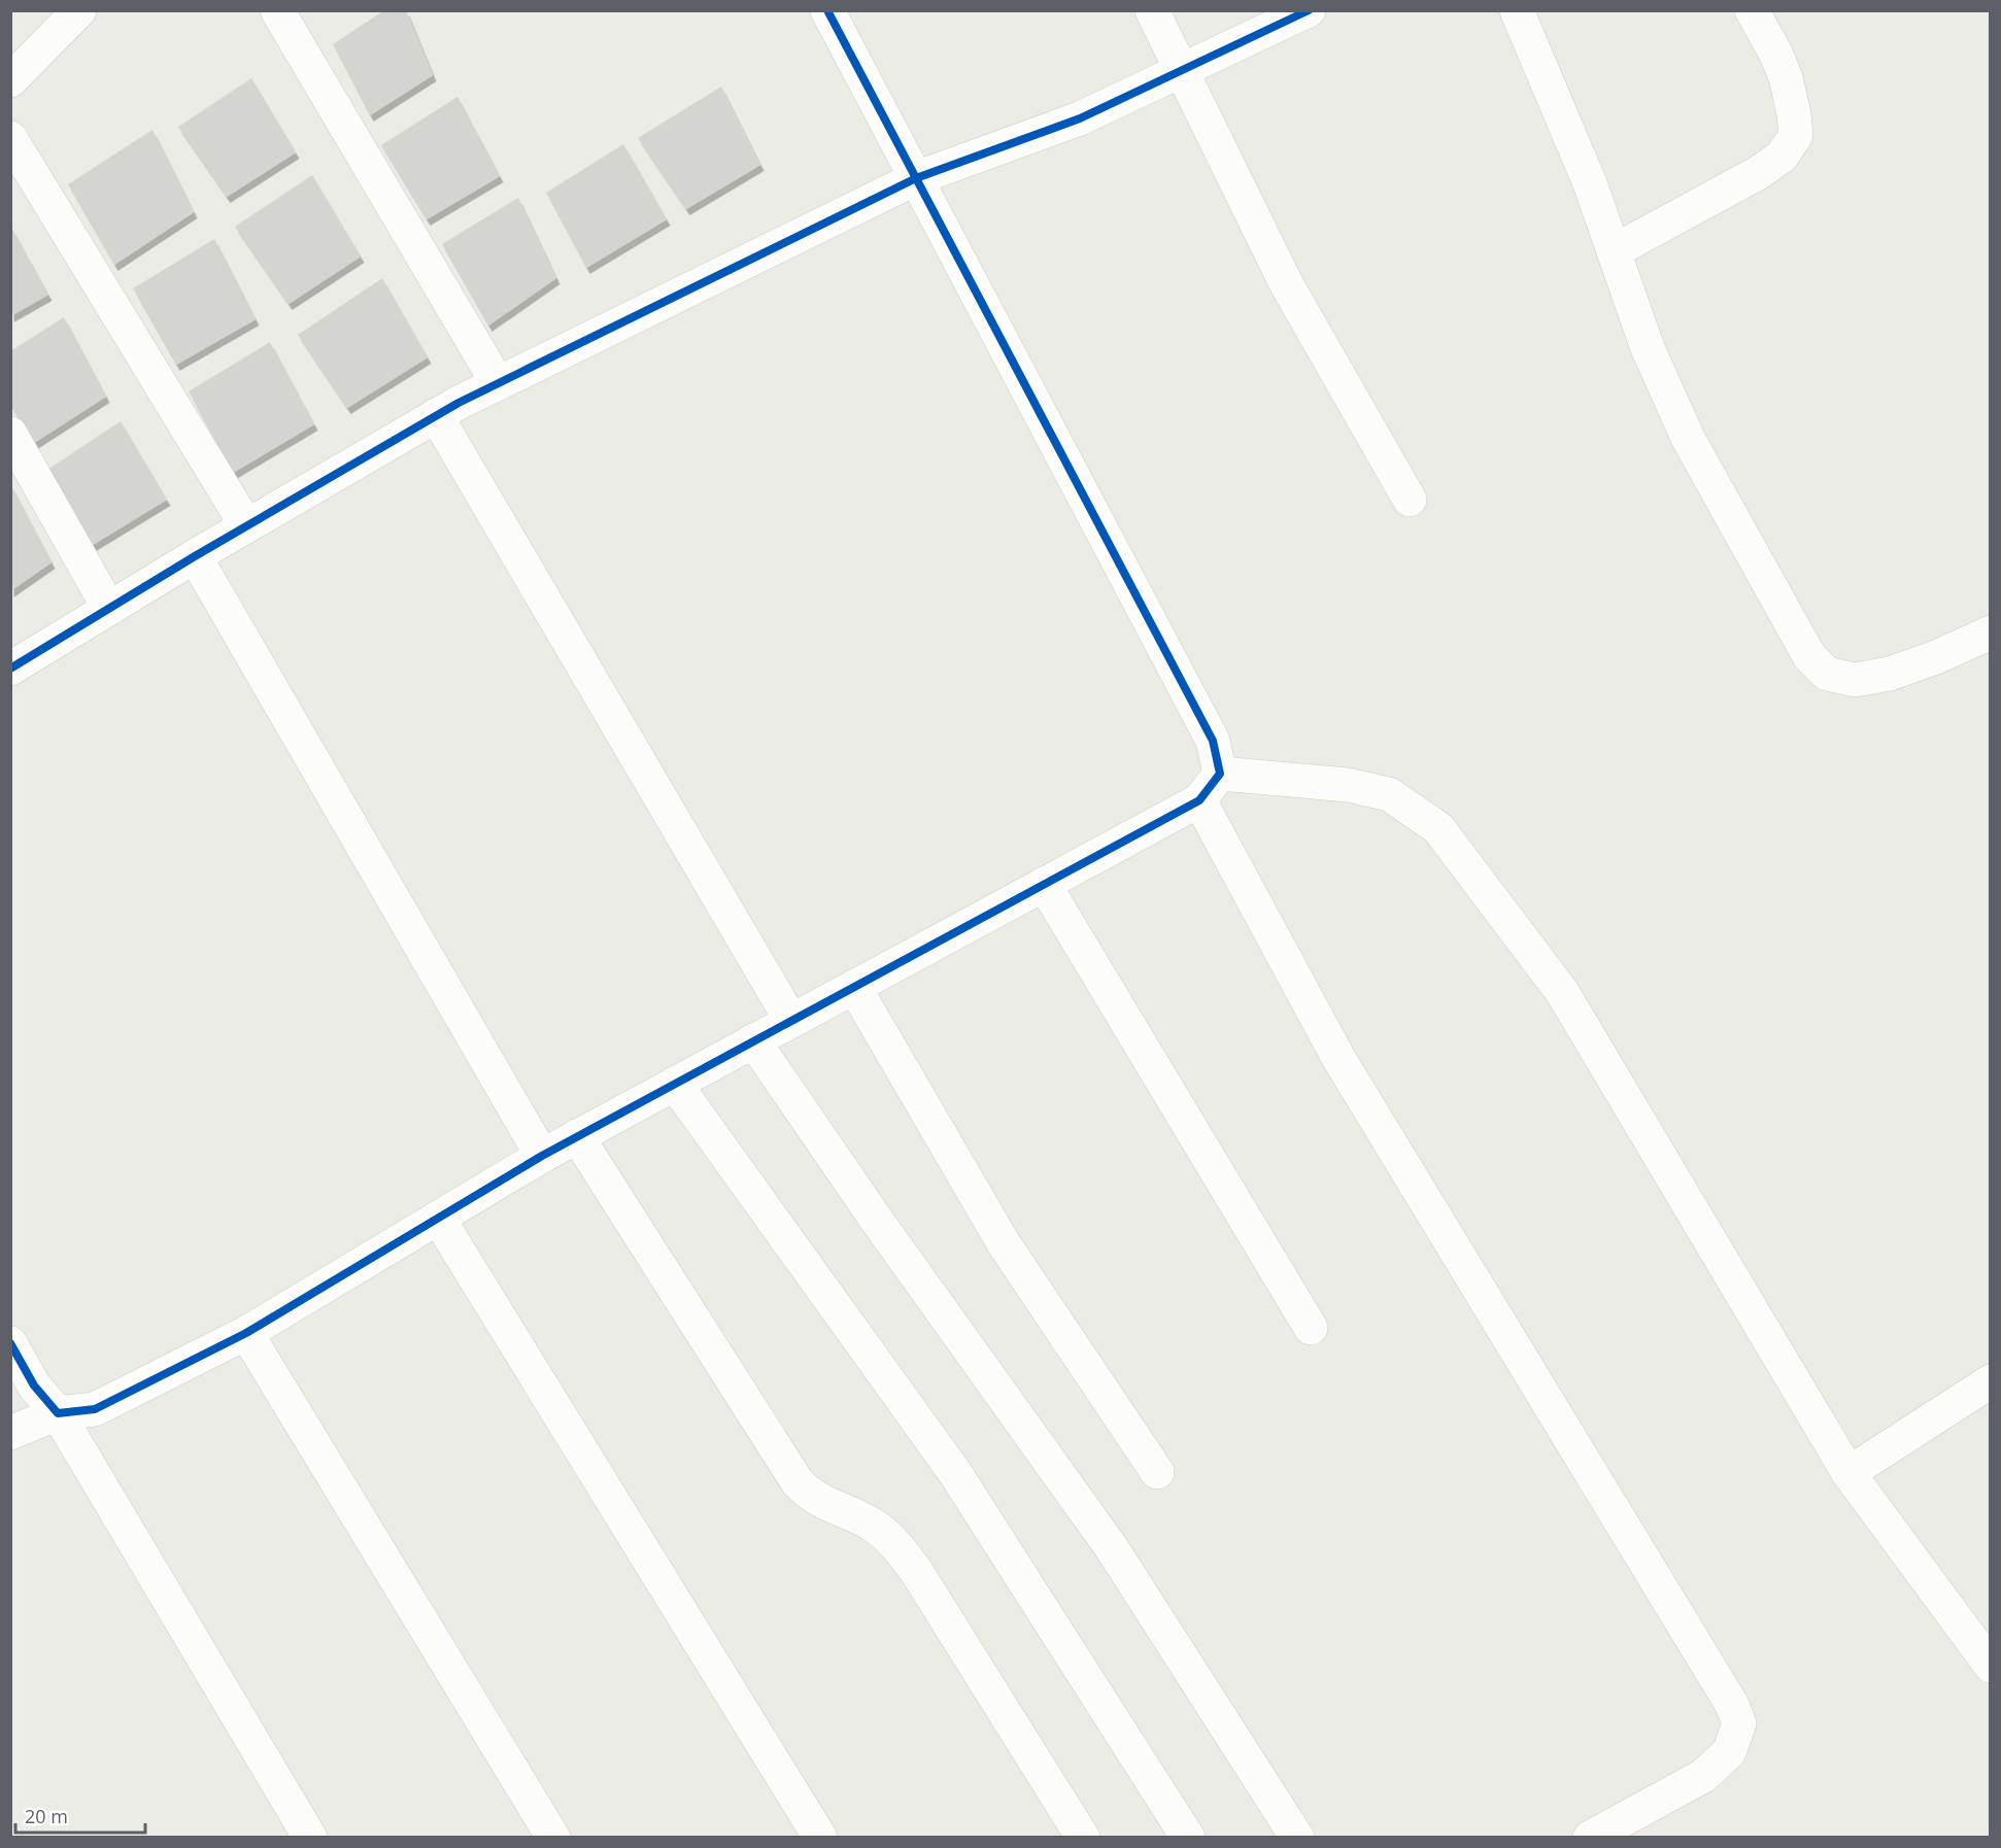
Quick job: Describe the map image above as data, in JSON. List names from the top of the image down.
{
  "scale_bar": "20 m"
}
